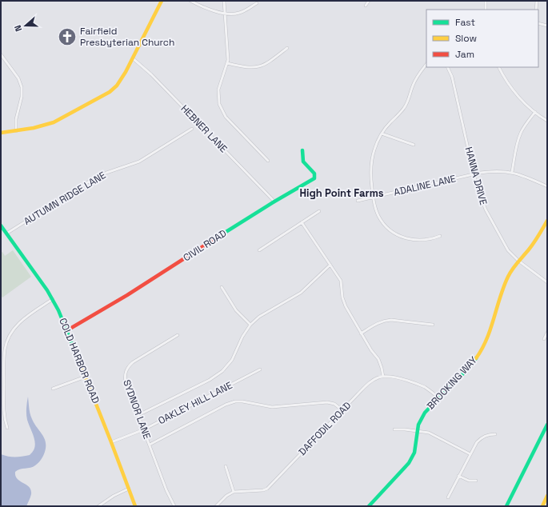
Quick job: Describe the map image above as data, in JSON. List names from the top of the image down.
{
  "streets": {
    "main road": ["CIVIL ROAD", "COLD HARBOR ROAD", "BROOKING WAY"],
    "street": [
      "HEBNER LANE",
      "HANNA DRIVE",
      "ADALINE LANE",
      "AUTUMN RIDGE LANE",
      "OAKLEY HILL LANE",
      "SYDNOR LANE",
      "DAFFODIL ROAD"
    ]
  },
  "crossings": [
    ["HEBNER LANE", "CIVIL ROAD"],
    ["HANNA DRIVE", "ADALINE LANE"],
    ["HANNA DRIVE", "BROOKING WAY"],
    ["AUTUMN RIDGE LANE", "COLD HARBOR ROAD"],
    ["CIVIL ROAD", "COLD HARBOR ROAD"],
    ["COLD HARBOR ROAD", "OAKLEY HILL LANE"],
    ["OAKLEY HILL LANE", "SYDNOR LANE"]
  ],
  "districts": ["High Point Farms"],
  "places": {
    "church": ["Fairfield Presbyterian Church"]
  },
  "legend": ["Fast", "Slow", "Jam"],
  "north": "left"
}
